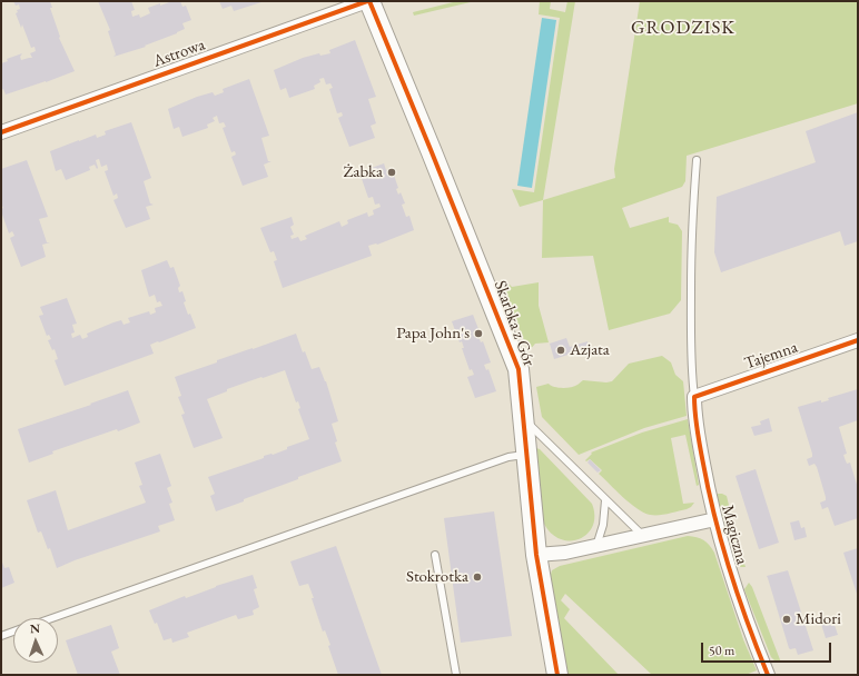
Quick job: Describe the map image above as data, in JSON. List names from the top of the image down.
{
  "streets": {
    "street": [
      "Astrowa",
      "Skarbka z Gór",
      "Tajemna",
      "Magiczna"
    ]
  },
  "crossings": [
    ["Astrowa", "Skarbka z Gór"],
    ["Tajemna", "Magiczna"]
  ],
  "districts": ["GRODZISK"],
  "places": [
    "Żabka",
    "Papa John's",
    "Azjata",
    "Stokrotka",
    "Midori"
  ],
  "scale_bar": "50 m",
  "north": "top"
}
